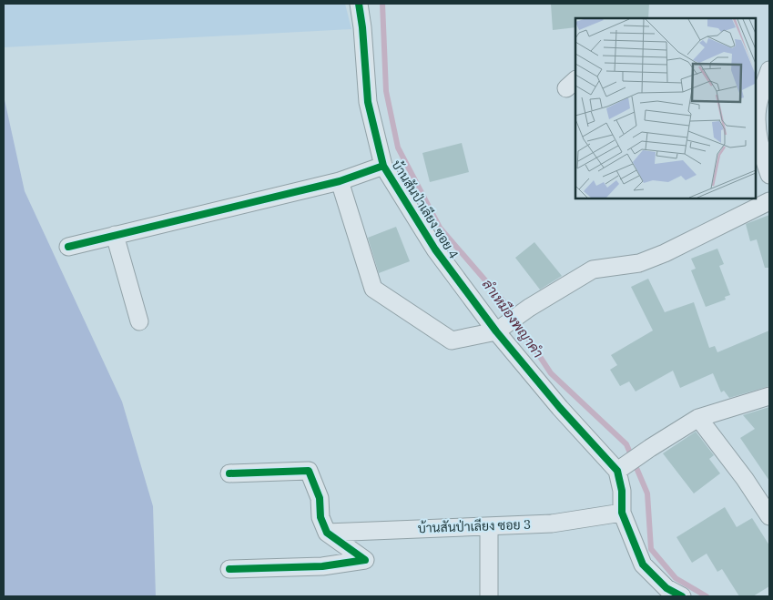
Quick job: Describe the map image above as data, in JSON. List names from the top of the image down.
{
  "streets": {
    "street": ["บ้านสันป่าเลียง ซอย 4", "บ้านสันป่าเลียง ซอย 3"]
  },
  "water": ["ลำเหมืองพญาคำ"]
}
